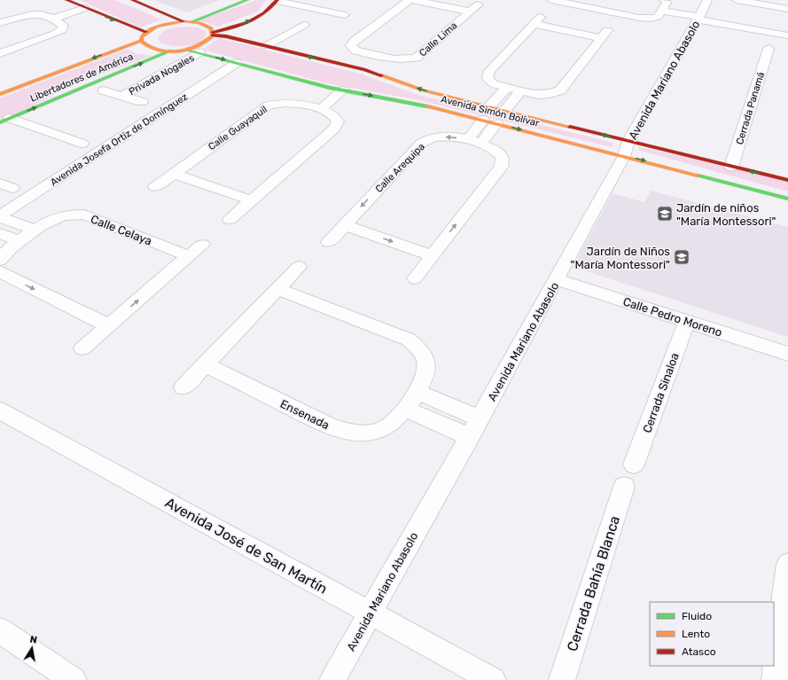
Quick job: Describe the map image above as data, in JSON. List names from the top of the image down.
{
  "streets": {
    "main road": ["Libertadores de América", "Avenida Simón Bolívar"],
    "street": [
      "Calle Lima",
      "Privada Nogales",
      "Avenida Mariano Abasolo",
      "Cerrada Panamá",
      "Calle Guayaquil",
      "Avenida Josefa Ortiz de Domínguez",
      "Calle Arequipa",
      "Calle Celaya",
      "Calle Pedro Moreno",
      "Cerrada Sinaloa",
      "Ensenada",
      "Avenida José de San Martín",
      "Cerrada Bahía Blanca"
    ]
  },
  "crossings": [
    ["Privada Nogales", "Avenida Simón Bolívar"],
    ["Avenida Mariano Abasolo", "Avenida Simón Bolívar"],
    ["Avenida Mariano Abasolo", "Calle Pedro Moreno"],
    ["Avenida Mariano Abasolo", "Avenida José de San Martín"],
    ["Cerrada Panamá", "Avenida Simón Bolívar"],
    ["Avenida Simón Bolívar", "Avenida Josefa Ortiz de Domínguez"],
    ["Calle Pedro Moreno", "Cerrada Sinaloa"],
    ["Cerrada Sinaloa", "Cerrada Bahía Blanca"]
  ],
  "places": {
    "school or university": ["Jardín de niños \"María Montessori\"", "Jardín de Niños \"María Montessori\""]
  },
  "legend": ["Fluido", "Lento", "Atasco"],
  "north": "top"
}
